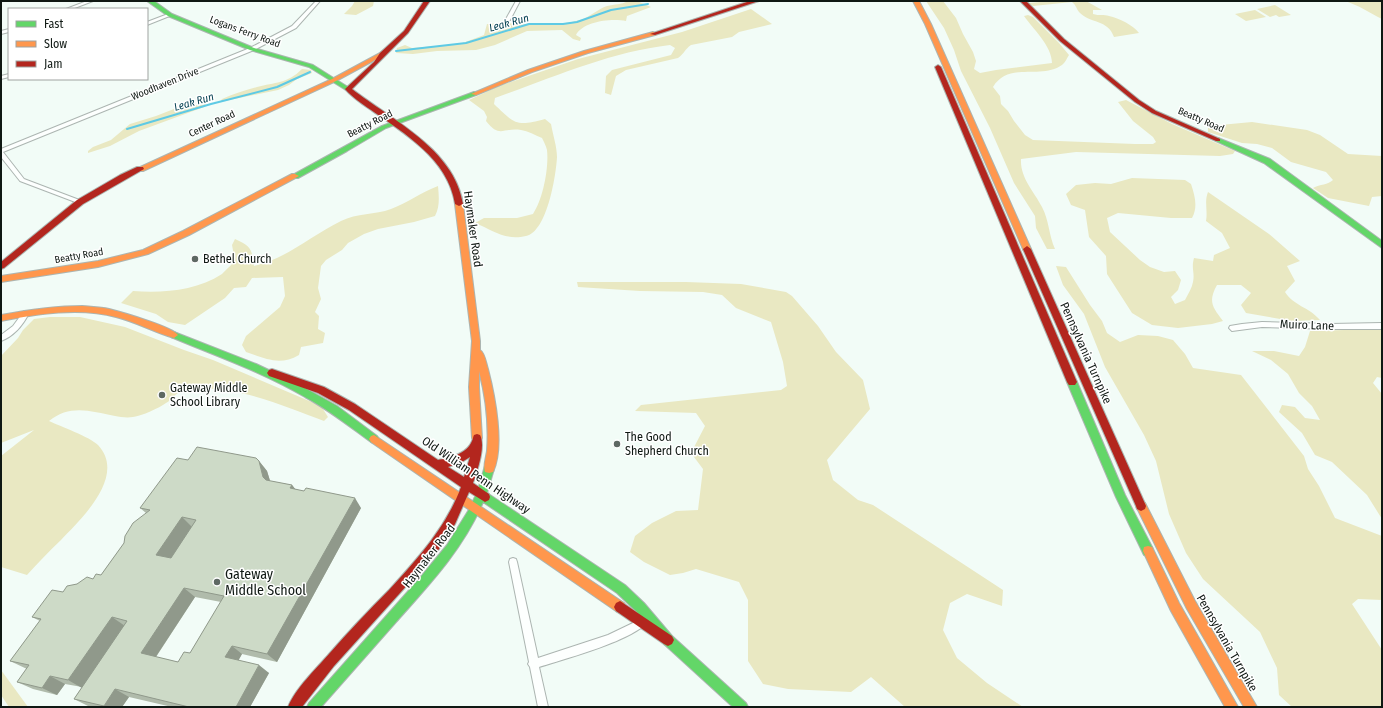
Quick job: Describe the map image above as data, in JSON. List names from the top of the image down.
{
  "streets": {
    "main road": [
      "Logans Ferry Road",
      "Beatty Road",
      "Center Road",
      "Haymaker Road",
      "Pennsylvania Turnpike",
      "Old William Penn Highway"
    ],
    "street": ["Woodhaven Drive", "Muiro Lane"]
  },
  "crossings": [
    ["Logans Ferry Road", "Woodhaven Drive"],
    ["Logans Ferry Road", "Center Road"],
    ["Logans Ferry Road", "Haymaker Road"],
    ["Beatty Road", "Haymaker Road"],
    ["Center Road", "Haymaker Road"],
    ["Haymaker Road", "Old William Penn Highway"]
  ],
  "water": ["Leak Run"],
  "places": [
    "Bethel Church",
    "Gateway Middle School Library",
    "The Good Shepherd Church",
    "Gateway Middle School"
  ],
  "legend": ["Fast", "Slow", "Jam"]
}
